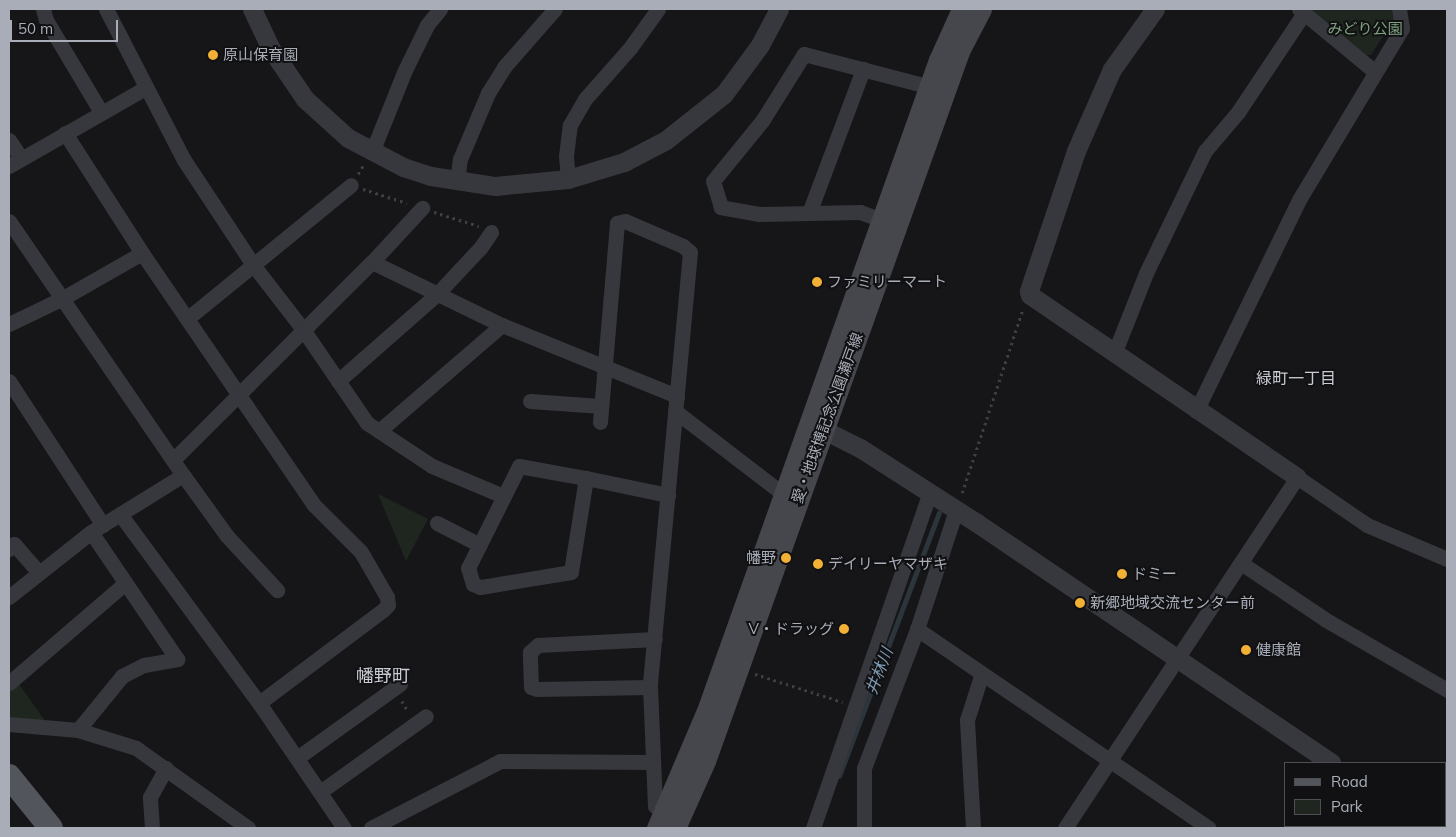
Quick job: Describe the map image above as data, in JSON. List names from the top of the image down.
{
  "streets": {
    "main road": ["愛・地球博記念公園瀬戸線"]
  },
  "districts": ["緑町一丁目", "幡野町"],
  "water": ["井林川"],
  "parks": ["みどり公園"],
  "places": [
    "原山保育園",
    "ファミリーマート",
    "幡野",
    "デイリーヤマザキ",
    "ドミー",
    "新郷地域交流センター前",
    "V・ドラッグ",
    "健康館"
  ],
  "legend": ["Road", "Park"],
  "scale_bar": "50 m"
}
